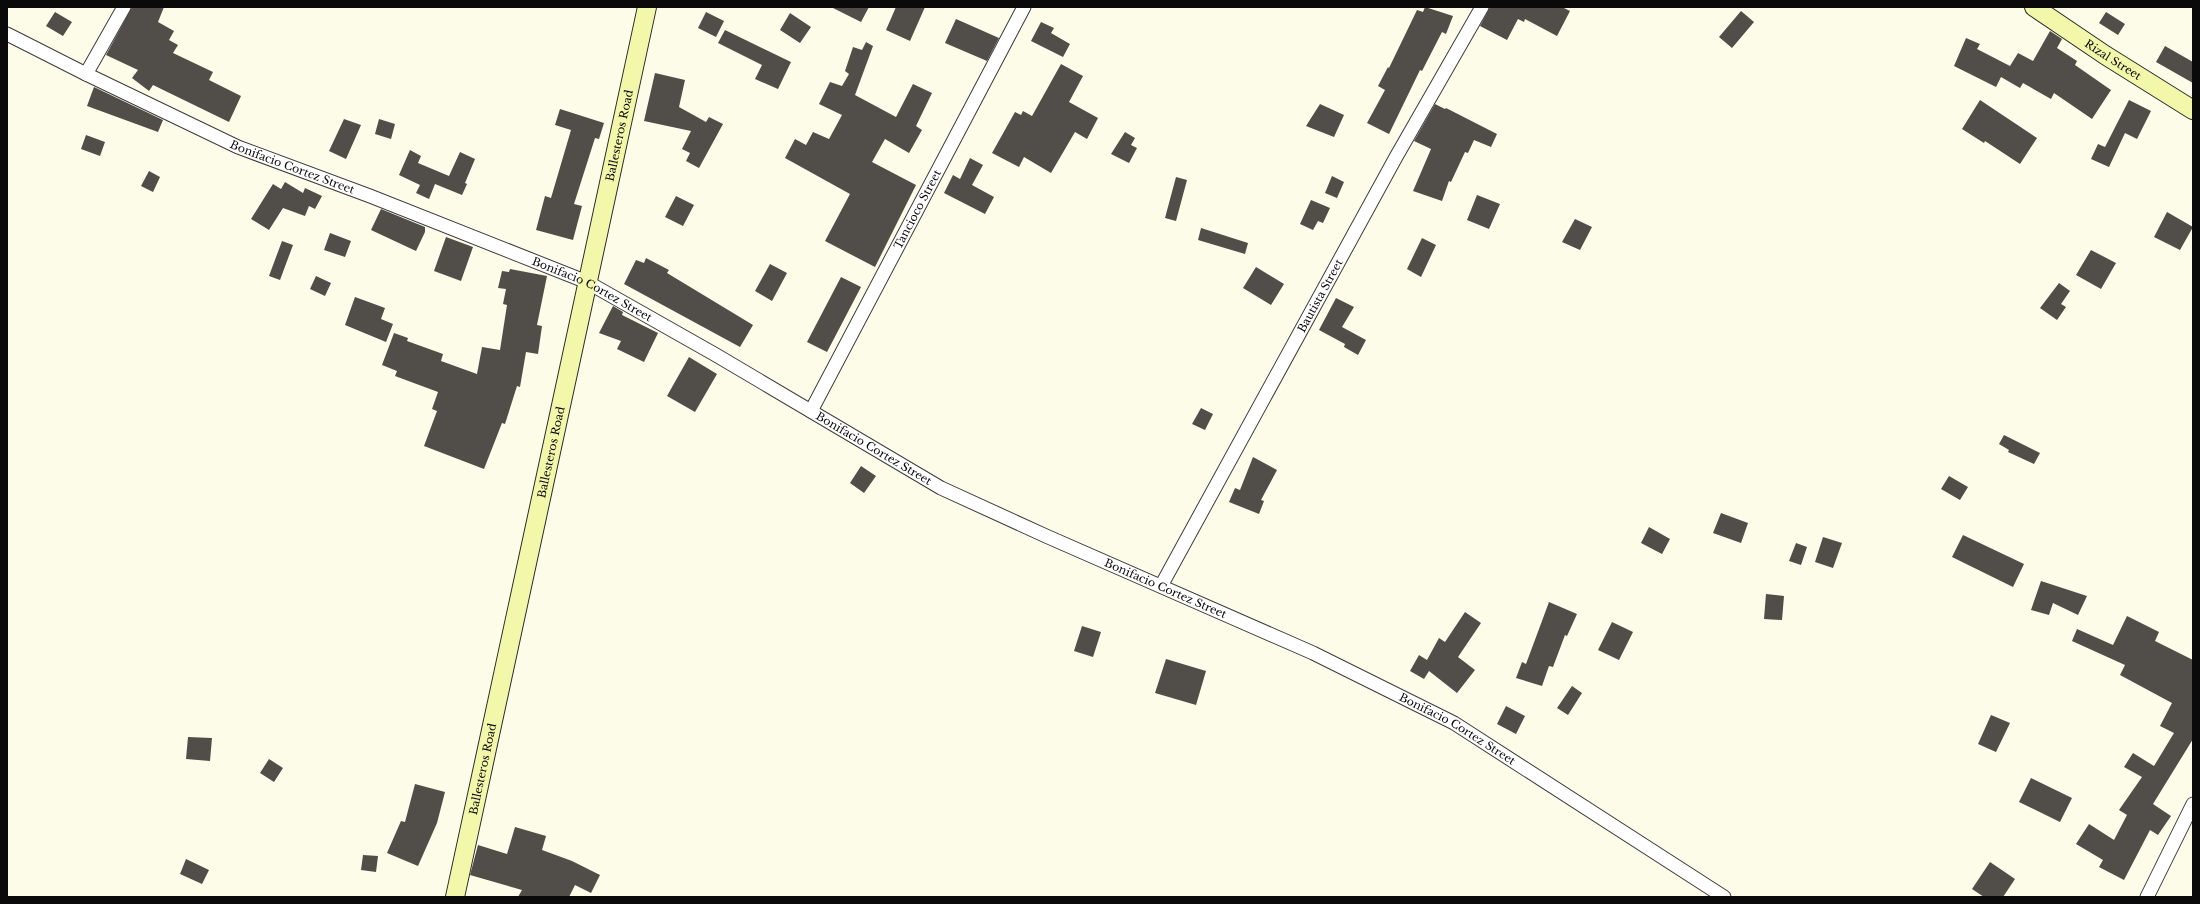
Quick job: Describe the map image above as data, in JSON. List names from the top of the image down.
{
  "streets": {
    "main road": ["Rizal Street", "Ballesteros Road"],
    "street": ["Bonifacio Cortez Street", "Tancioco Street", "Bautista Street"]
  },
  "crossings": [
    ["Ballesteros Road", "Bonifacio Cortez Street"],
    ["Bonifacio Cortez Street", "Tancioco Street"],
    ["Bonifacio Cortez Street", "Bautista Street"]
  ]
}
